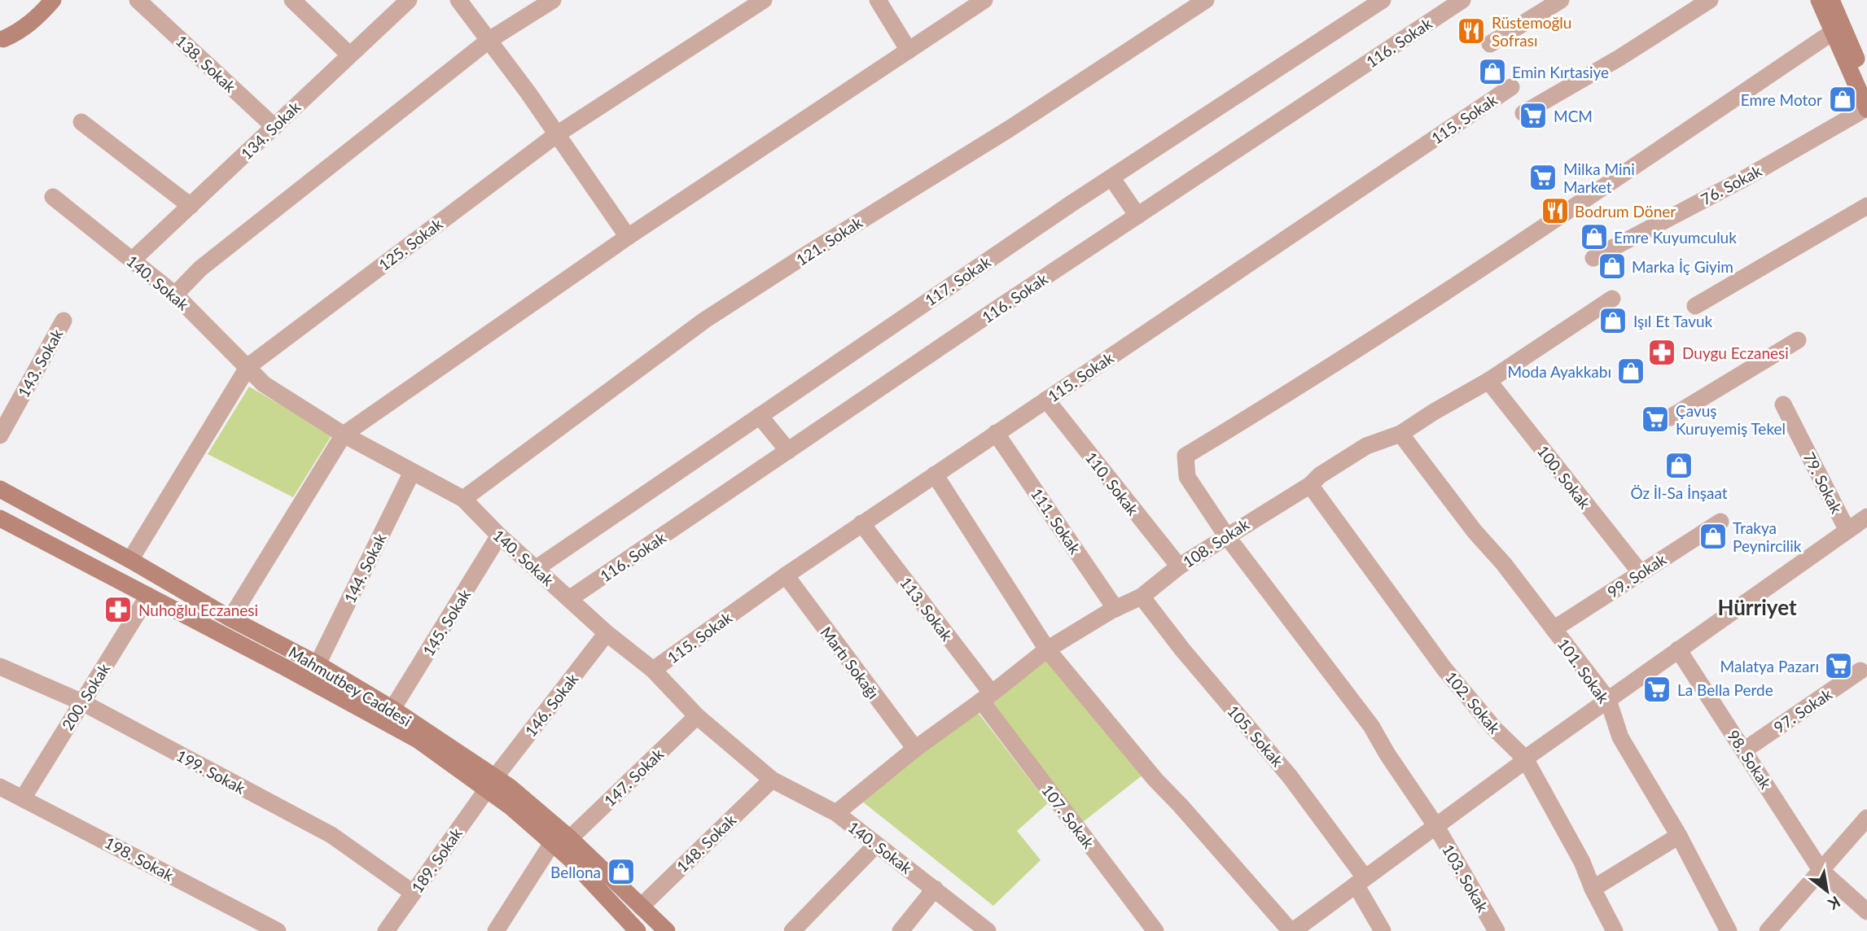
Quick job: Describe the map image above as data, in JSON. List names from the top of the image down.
{
  "streets": {
    "main road": ["Mahmutbey Caddesi"],
    "street": [
      "116. Sokak",
      "138. Sokak",
      "115. Sokak",
      "134. Sokak",
      "76. Sokak",
      "121. Sokak",
      "125. Sokak",
      "117. Sokak",
      "140. Sokak",
      "143. Sokak",
      "100. Sokak",
      "79. Sokak",
      "110. Sokak",
      "111. Sokak",
      "108. Sokak",
      "144. Sokak",
      "99. Sokak",
      "113. Sokak",
      "145. Sokak",
      "Martı Sokağı",
      "101. Sokak",
      "200. Sokak",
      "102. Sokak",
      "146. Sokak",
      "97. Sokak",
      "105. Sokak",
      "98. Sokak",
      "199. Sokak",
      "147. Sokak",
      "107. Sokak",
      "148. Sokak",
      "198. Sokak",
      "189. Sokak",
      "103. Sokak"
    ]
  },
  "crossings": [
    ["116. Sokak", "140. Sokak"],
    ["138. Sokak", "134. Sokak"],
    ["115. Sokak", "140. Sokak"],
    ["115. Sokak", "110. Sokak"],
    ["115. Sokak", "111. Sokak"],
    ["115. Sokak", "113. Sokak"],
    ["115. Sokak", "Martı Sokağı"],
    ["134. Sokak", "140. Sokak"],
    ["121. Sokak", "140. Sokak"],
    ["125. Sokak", "140. Sokak"],
    ["125. Sokak", "Mahmutbey Caddesi"],
    ["117. Sokak", "140. Sokak"],
    ["140. Sokak", "108. Sokak"],
    ["140. Sokak", "144. Sokak"],
    ["140. Sokak", "145. Sokak"],
    ["140. Sokak", "146. Sokak"],
    ["140. Sokak", "147. Sokak"],
    ["140. Sokak", "148. Sokak"],
    ["100. Sokak", "108. Sokak"],
    ["100. Sokak", "99. Sokak"],
    ["110. Sokak", "108. Sokak"],
    ["111. Sokak", "108. Sokak"],
    ["108. Sokak", "113. Sokak"],
    ["108. Sokak", "Martı Sokağı"],
    ["108. Sokak", "101. Sokak"],
    ["108. Sokak", "102. Sokak"],
    ["108. Sokak", "105. Sokak"],
    ["108. Sokak", "107. Sokak"],
    ["108. Sokak", "103. Sokak"],
    ["144. Sokak", "Mahmutbey Caddesi"],
    ["99. Sokak", "101. Sokak"],
    ["113. Sokak", "107. Sokak"],
    ["145. Sokak", "Mahmutbey Caddesi"],
    ["Mahmutbey Caddesi", "200. Sokak"],
    ["Mahmutbey Caddesi", "146. Sokak"],
    ["Mahmutbey Caddesi", "147. Sokak"],
    ["Mahmutbey Caddesi", "148. Sokak"],
    ["Mahmutbey Caddesi", "189. Sokak"],
    ["200. Sokak", "199. Sokak"],
    ["200. Sokak", "198. Sokak"],
    ["146. Sokak", "189. Sokak"],
    ["97. Sokak", "98. Sokak"],
    ["199. Sokak", "189. Sokak"]
  ],
  "districts": ["Hürriyet"],
  "places": {
    "restaurant": ["Rüstemoğlu Sofrası", "Bodrum Döner"],
    "shop": [
      "Emin Kırtasiye",
      "Emre Motor",
      "Emre Kuyumculuk",
      "Marka İç Giyim",
      "Işıl Et Tavuk",
      "Moda Ayakkabı",
      "Öz İl-Sa İnşaat",
      "Trakya Peynircilik",
      "Bellona"
    ],
    "supermarket": [
      "MCM",
      "Milka Mini Market",
      "Çavuş Kuruyemiş Tekel",
      "Malatya Pazarı",
      "La Bella Perde"
    ],
    "pharmacy": ["Duygu Eczanesi", "Nuhoğlu Eczanesi"]
  },
  "north": "bottom right"
}
